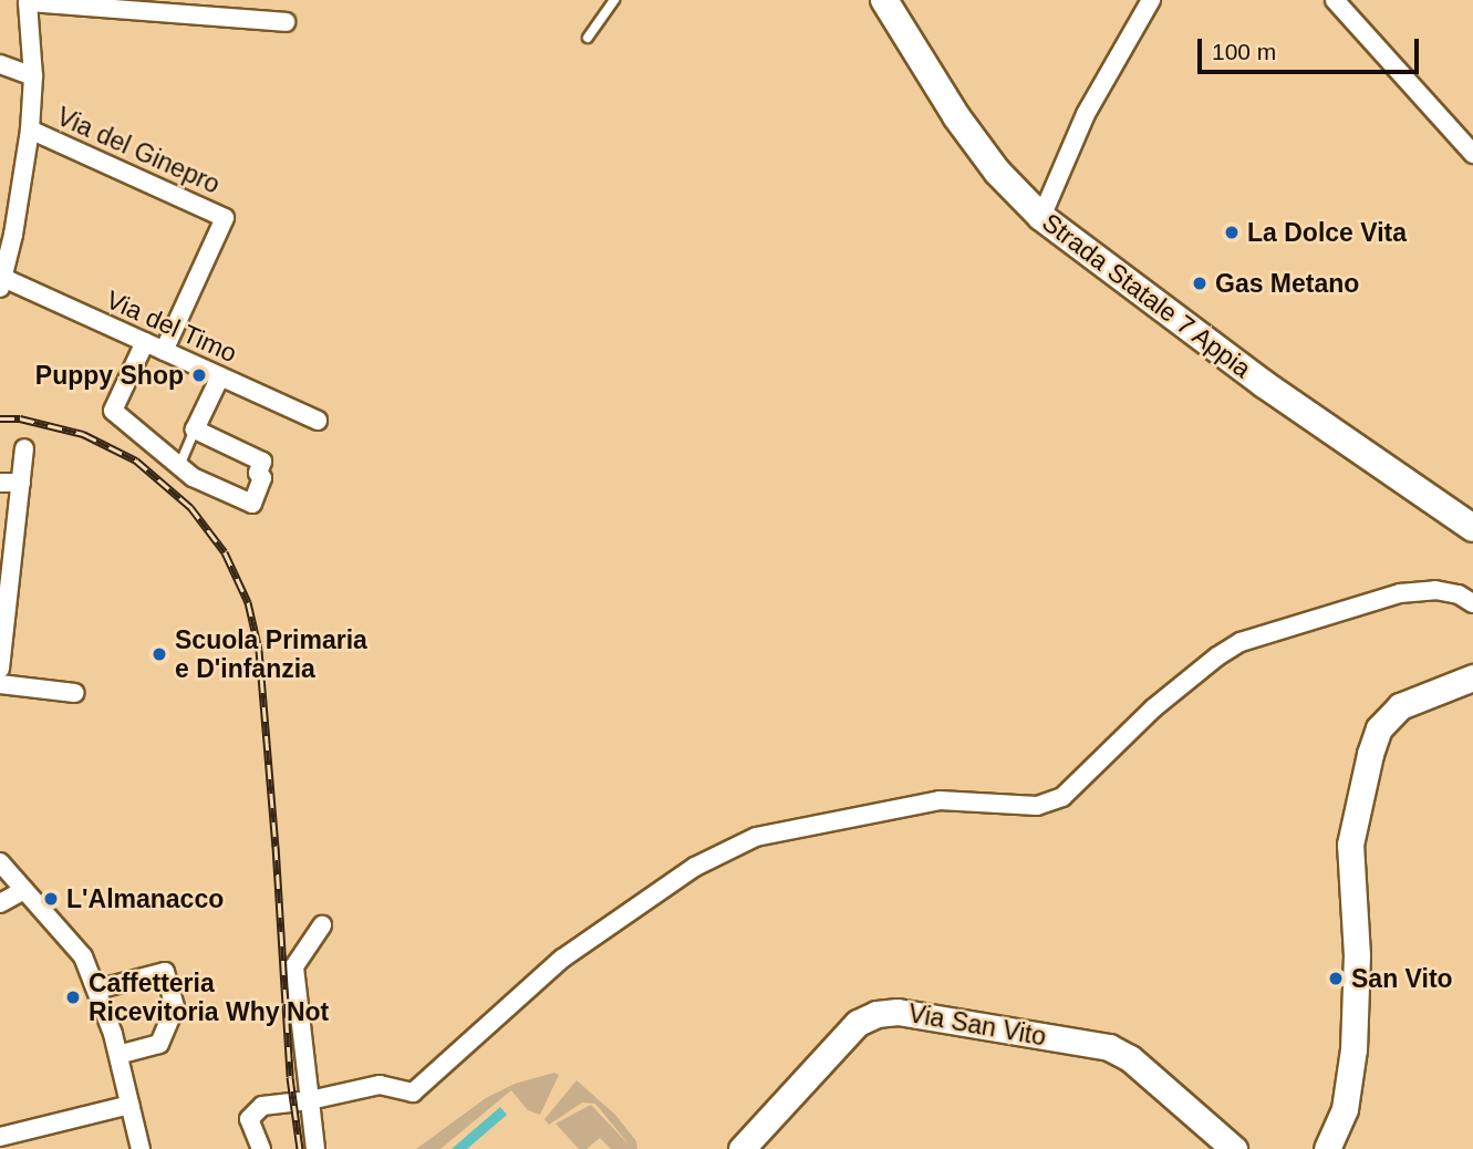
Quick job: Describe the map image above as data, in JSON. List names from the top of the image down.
{
  "streets": {
    "main road": ["Strada Statale 7 Appia"],
    "street": ["Via del Ginepro", "Via del Timo", "Via San Vito"]
  },
  "crossings": [
    ["Via del Ginepro", "Via del Timo"]
  ],
  "places": [
    "La Dolce Vita",
    "Gas Metano",
    "Puppy Shop",
    "Scuola Primaria e D'infanzia",
    "L'Almanacco",
    "San Vito",
    "Caffetteria Ricevitoria Why Not"
  ],
  "scale_bar": "100 m"
}
